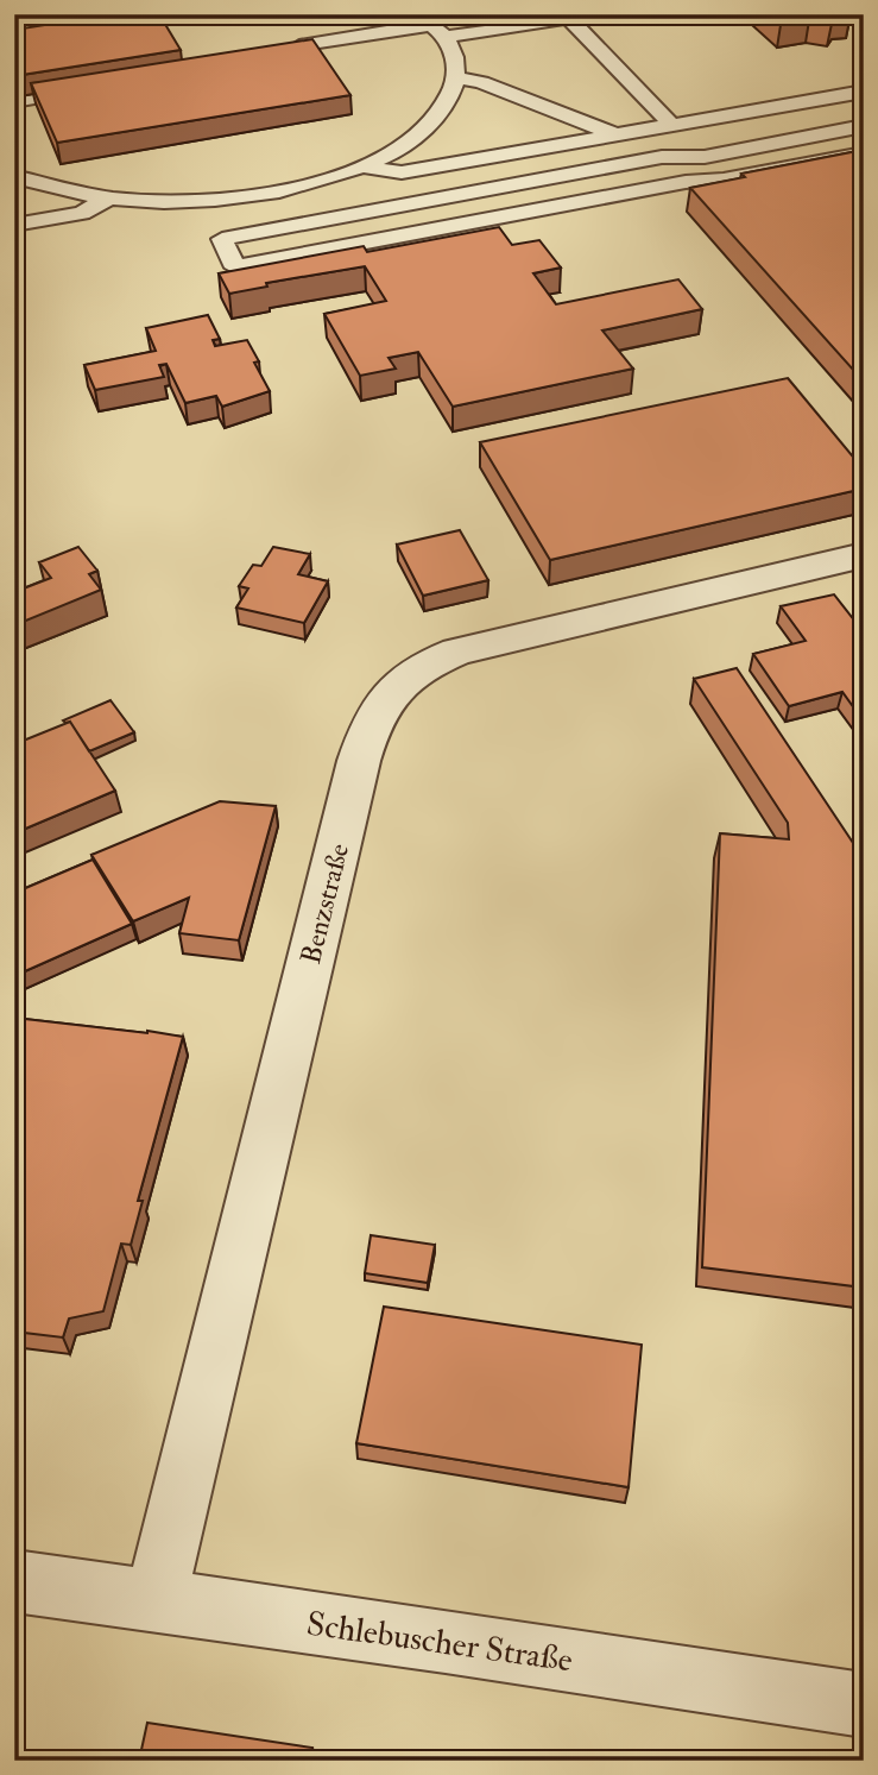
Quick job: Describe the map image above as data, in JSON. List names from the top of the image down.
{
  "streets": {
    "street": ["Benzstraße", "Schlebuscher Straße"]
  },
  "crossings": [
    ["Benzstraße", "Schlebuscher Straße"]
  ]
}
